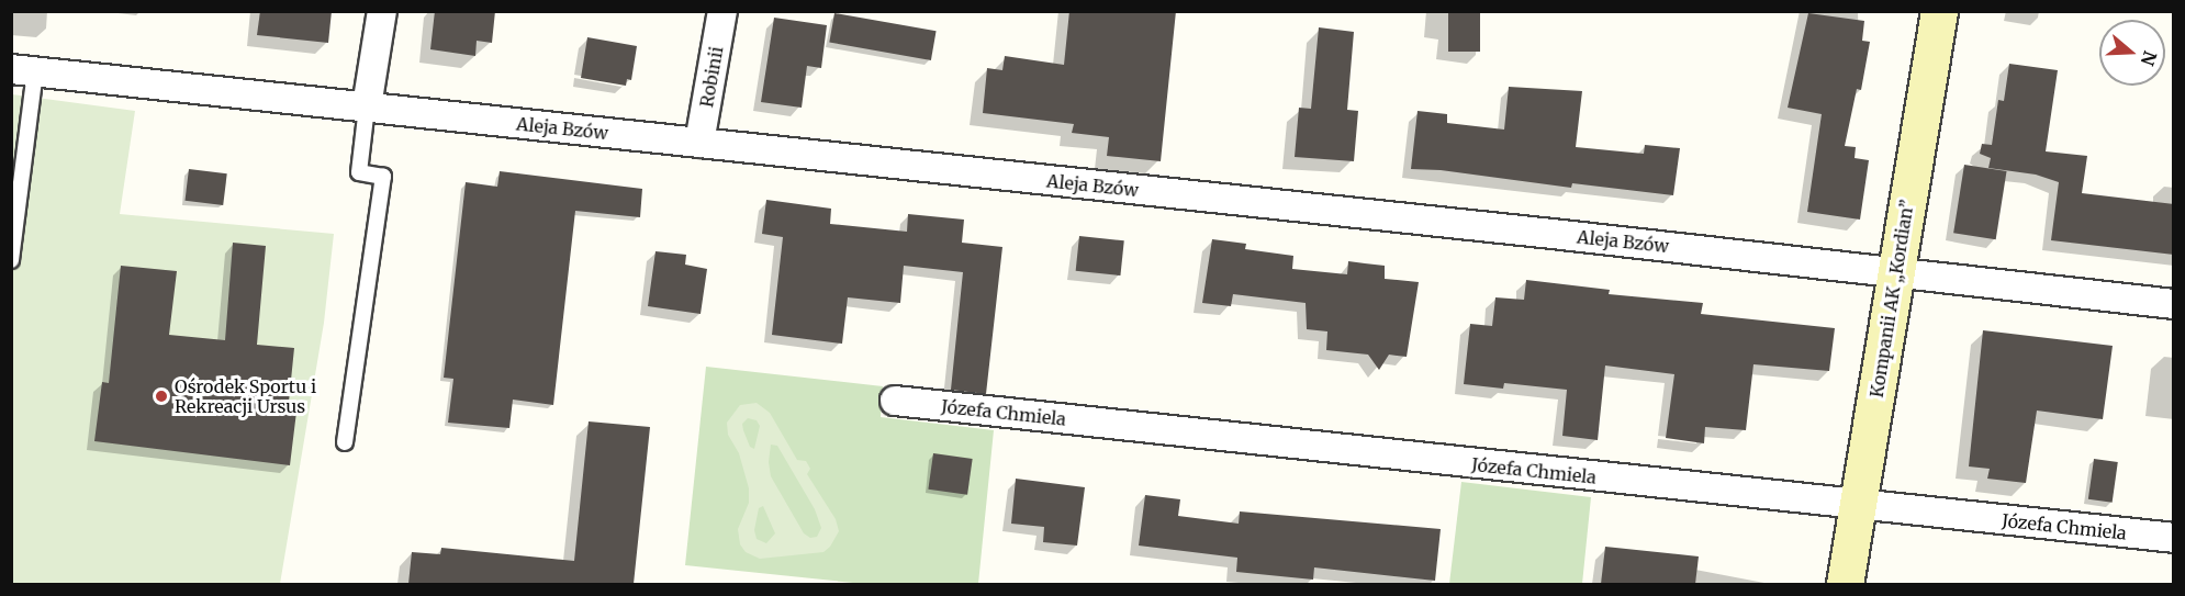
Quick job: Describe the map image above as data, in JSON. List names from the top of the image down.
{
  "streets": {
    "street": [
      "Robinii",
      "Aleja Bzów",
      "Kompanii AK „Kordian”",
      "Józefa Chmiela"
    ]
  },
  "crossings": [
    ["Robinii", "Aleja Bzów"],
    ["Aleja Bzów", "Kompanii AK „Kordian”"],
    ["Kompanii AK „Kordian”", "Józefa Chmiela"]
  ],
  "places": ["Ośrodek Sportu i Rekreacji Ursus"],
  "north": "right"
}
